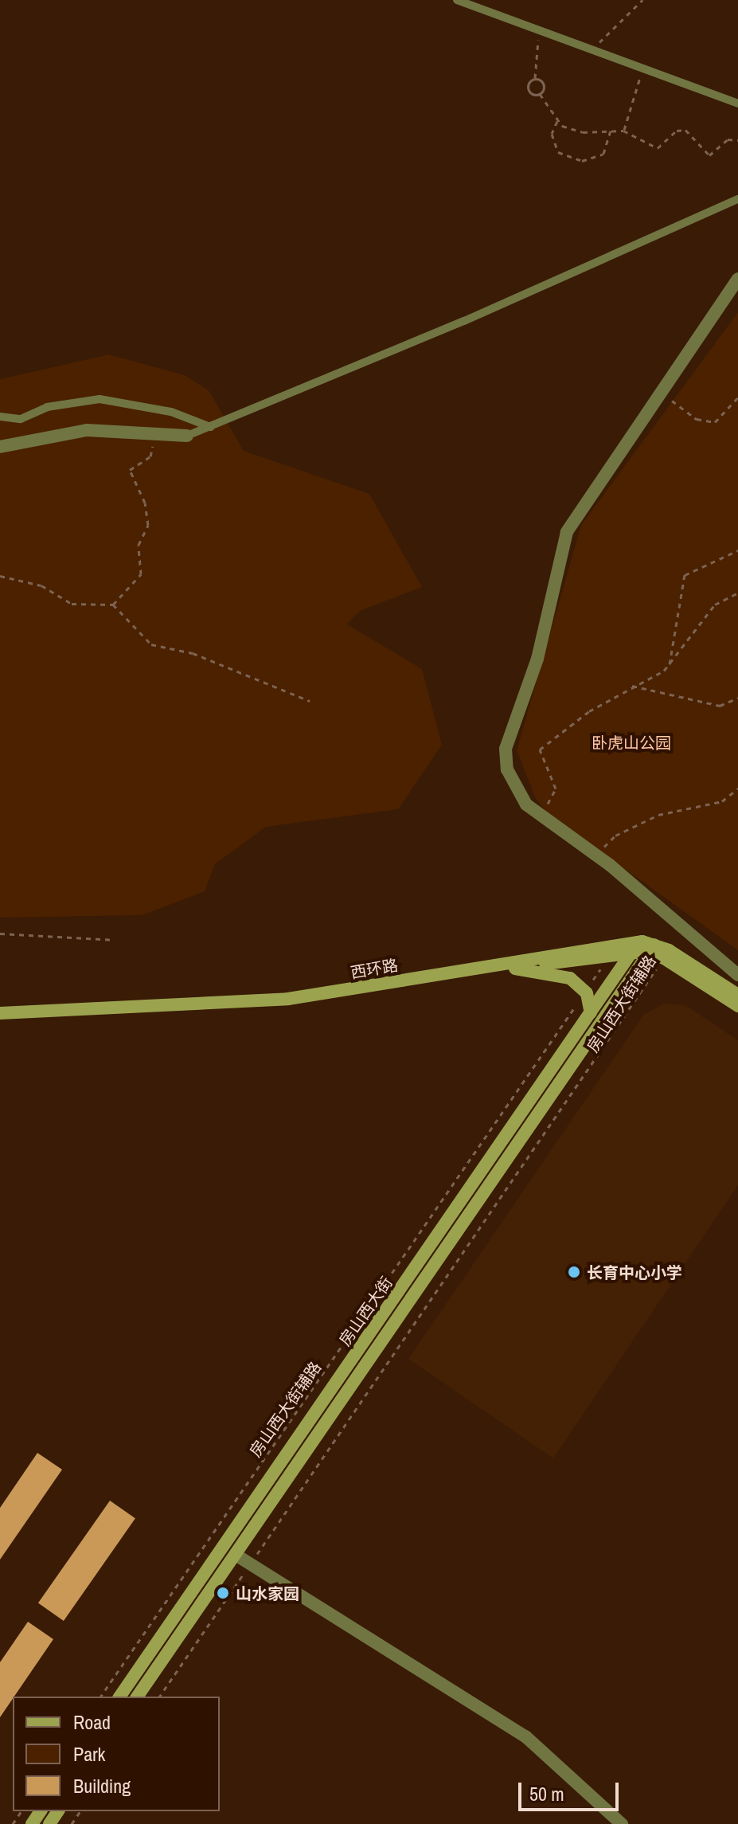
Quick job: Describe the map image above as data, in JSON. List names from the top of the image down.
{
  "streets": {
    "main road": ["西环路", "房山西大街"],
    "path": ["房山西大街辅路"]
  },
  "crossings": [
    ["西环路", "房山西大街辅路"],
    ["西环路", "房山西大街"]
  ],
  "parks": ["卧虎山公园"],
  "places": ["长育中心小学", "山水家园"],
  "legend": ["Road", "Park", "Building"],
  "scale_bar": "50 m"
}
